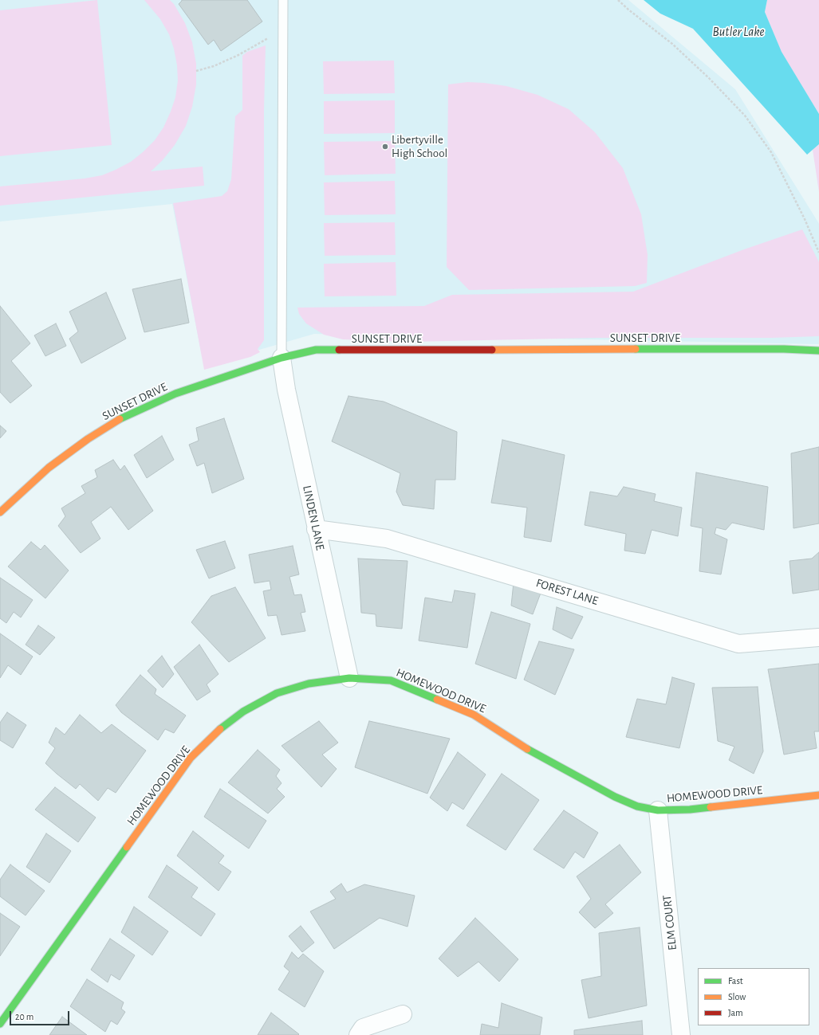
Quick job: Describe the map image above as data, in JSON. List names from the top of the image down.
{
  "streets": {
    "street": [
      "SUNSET DRIVE",
      "LINDEN LANE",
      "FOREST LANE",
      "HOMEWOOD DRIVE",
      "ELM COURT"
    ]
  },
  "crossings": [
    ["SUNSET DRIVE", "LINDEN LANE"],
    ["LINDEN LANE", "FOREST LANE"],
    ["LINDEN LANE", "HOMEWOOD DRIVE"],
    ["HOMEWOOD DRIVE", "ELM COURT"]
  ],
  "water": ["Butler Lake"],
  "places": ["Libertyville High School"],
  "legend": ["Fast", "Slow", "Jam"],
  "scale_bar": "20 m"
}
